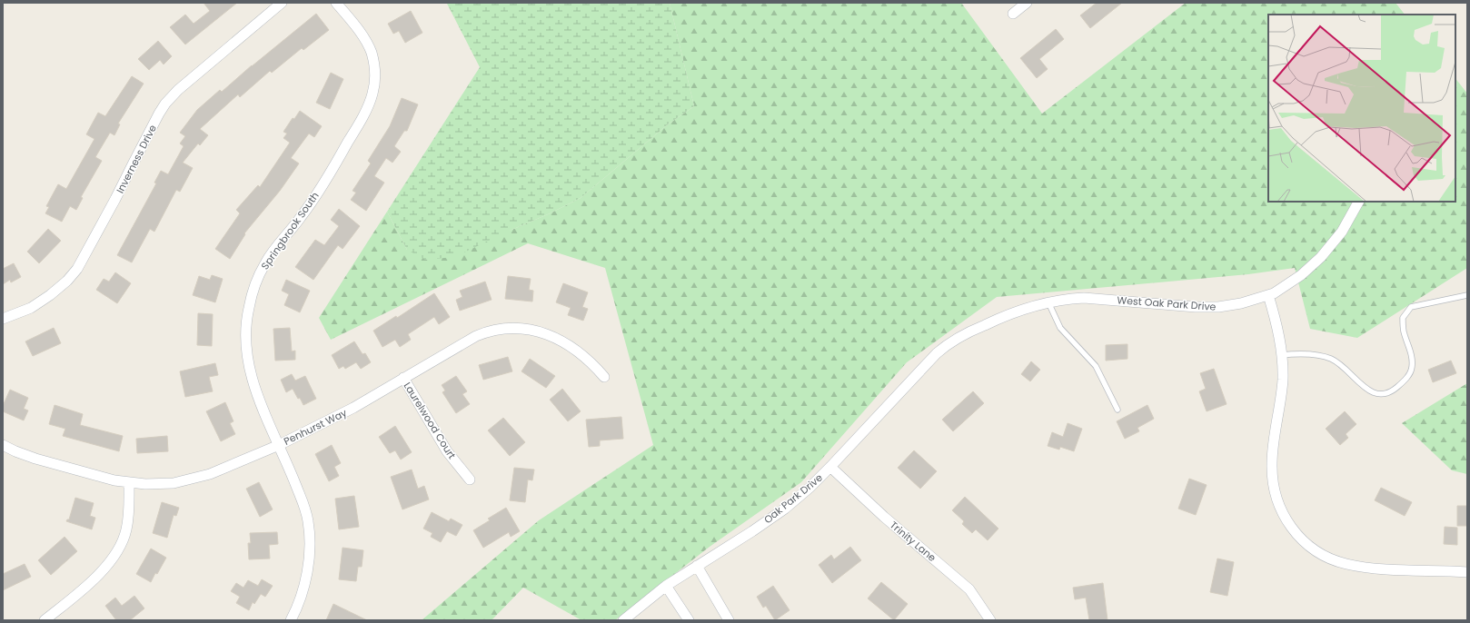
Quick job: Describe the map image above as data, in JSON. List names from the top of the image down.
{
  "streets": {
    "street": [
      "Inverness Drive",
      "Springbrook South",
      "West Oak Park Drive",
      "Laurelwood Court",
      "Penhurst Way",
      "Oak Park Drive",
      "Trinity Lane"
    ]
  },
  "crossings": [
    ["Springbrook South", "Penhurst Way"],
    ["West Oak Park Drive", "Oak Park Drive"],
    ["Laurelwood Court", "Penhurst Way"],
    ["Oak Park Drive", "Trinity Lane"]
  ]
}
